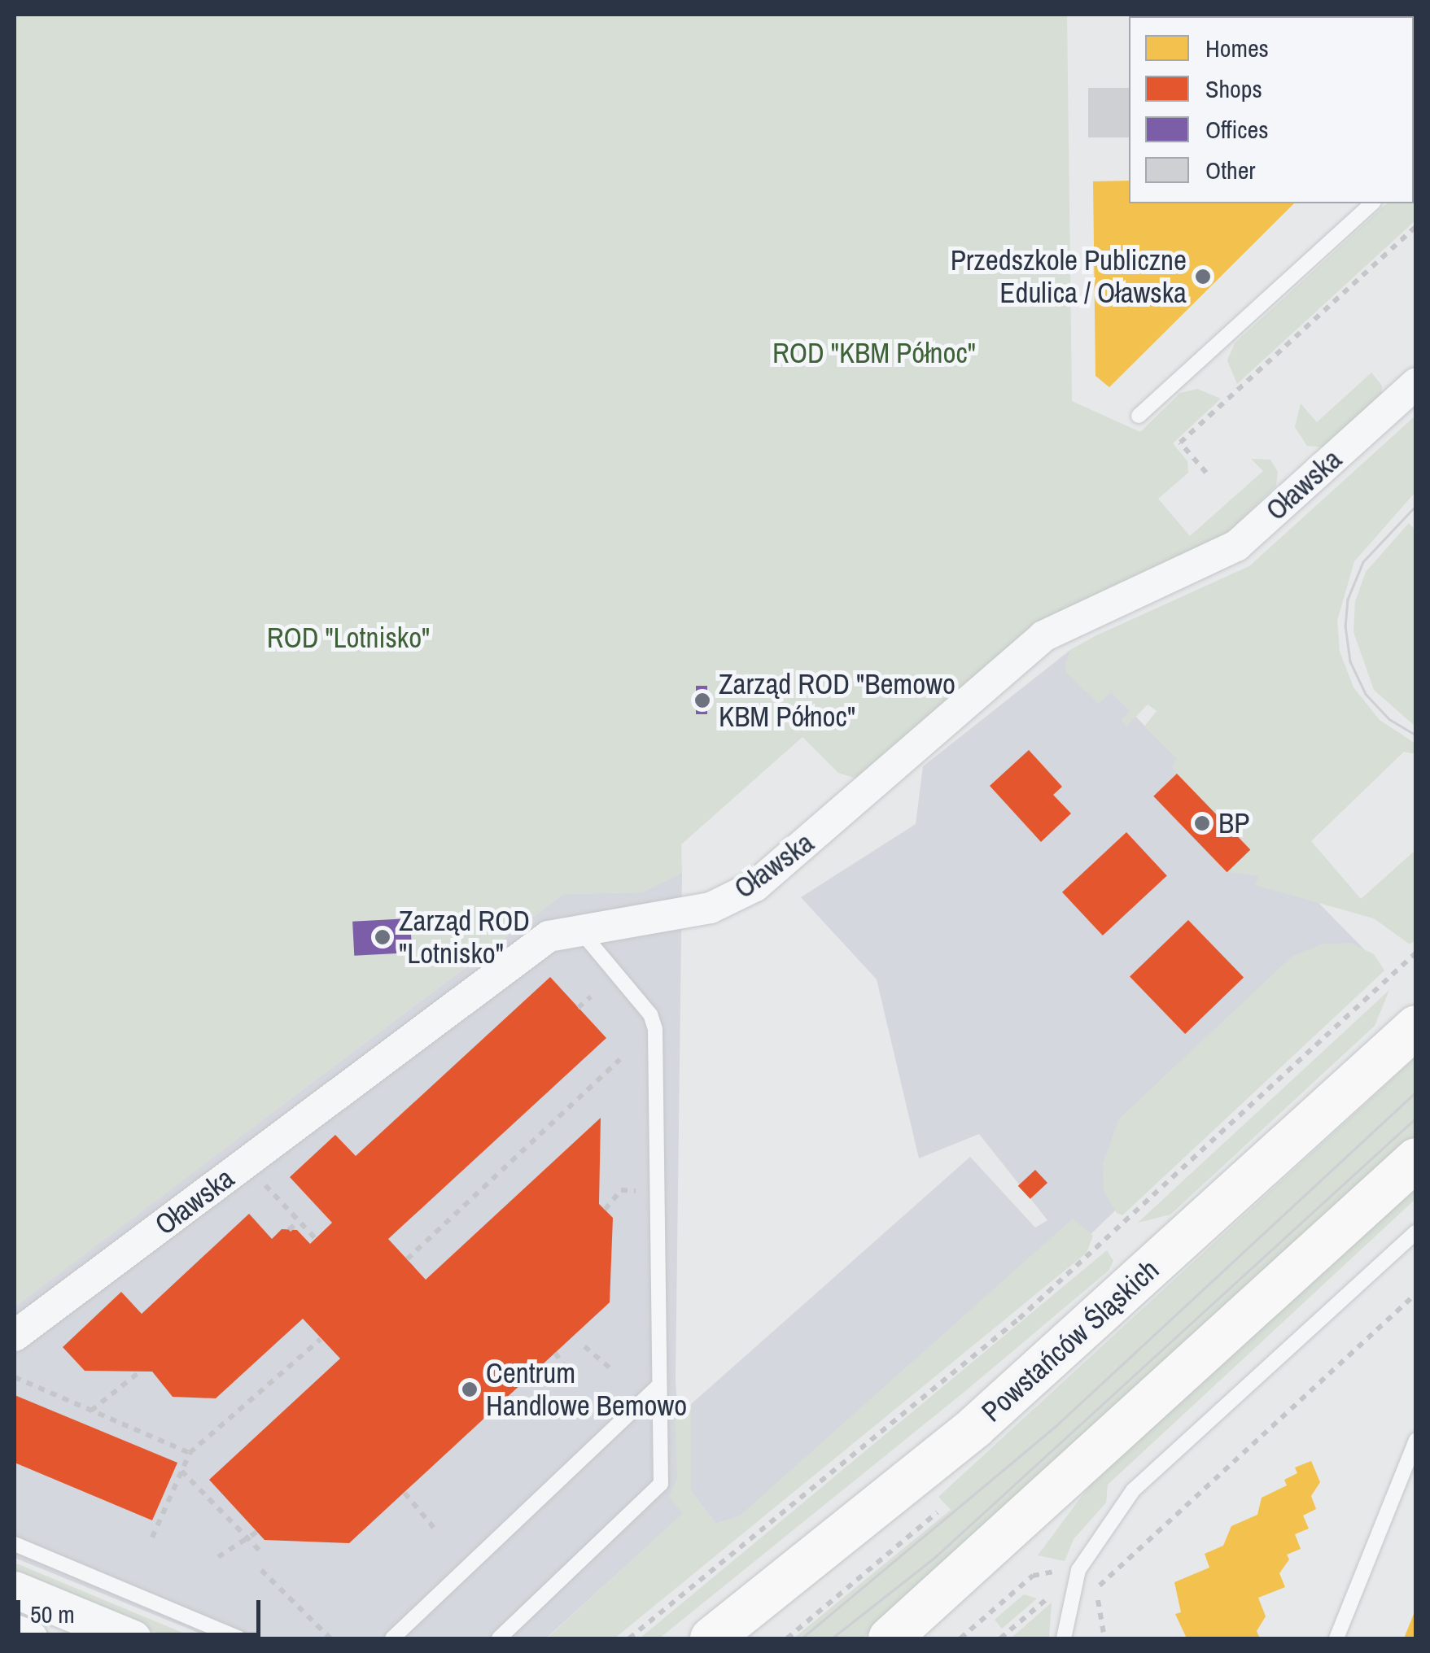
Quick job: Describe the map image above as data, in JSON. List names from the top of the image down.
{
  "streets": {
    "main road": ["Powstańców Śląskich"],
    "street": ["Oławska"]
  },
  "parks": ["ROD \"KBM Północ\"", "ROD \"Lotnisko\""],
  "places": [
    "Przedszkole Publiczne Edulica / Oławska",
    "Zarząd ROD \"Bemowo KBM Północ\"",
    "BP",
    "Zarząd ROD \"Lotnisko\"",
    "Centrum Handlowe Bemowo"
  ],
  "legend": [
    "Homes",
    "Shops",
    "Offices",
    "Other"
  ],
  "scale_bar": "50 m"
}
